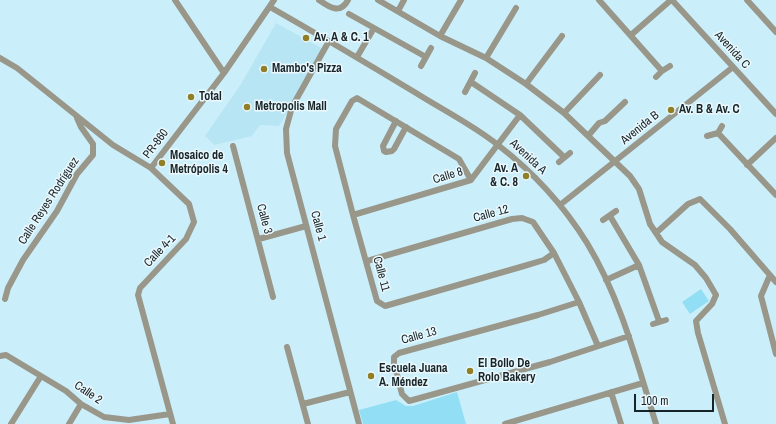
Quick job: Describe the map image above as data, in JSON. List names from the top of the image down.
{
  "streets": {
    "street": [
      "Avenida C",
      "Avenida B",
      "PR-860",
      "Avenida A",
      "Calle 8",
      "Calle Reyes Rodríguez",
      "Calle 12",
      "Calle 3",
      "Calle 1",
      "Calle 4-1",
      "Calle 11",
      "Calle 13",
      "Calle 2"
    ]
  },
  "crossings": [
    ["Avenida C", "Avenida B"],
    ["Avenida B", "Avenida A"],
    ["PR-860", "Avenida A"],
    ["PR-860", "Calle Reyes Rodríguez"],
    ["PR-860", "Calle 4-1"],
    ["Avenida A", "Calle 8"],
    ["Avenida A", "Calle 1"],
    ["Avenida A", "Calle 13"],
    ["Calle 8", "Calle 11"],
    ["Calle 12", "Calle 11"],
    ["Calle 12", "Calle 13"],
    ["Calle 4-1", "Calle 2"]
  ],
  "places": [
    "Av. A & C. 1",
    "Mambo's Pizza",
    "Total",
    "Metropolis Mall",
    "Av. B & Av. C",
    "Mosaico de Metrópolis 4",
    "Av. A & C. 8",
    "El Bollo De Rolo Bakery",
    "Escuela Juana A. Méndez"
  ],
  "scale_bar": "100 m"
}
